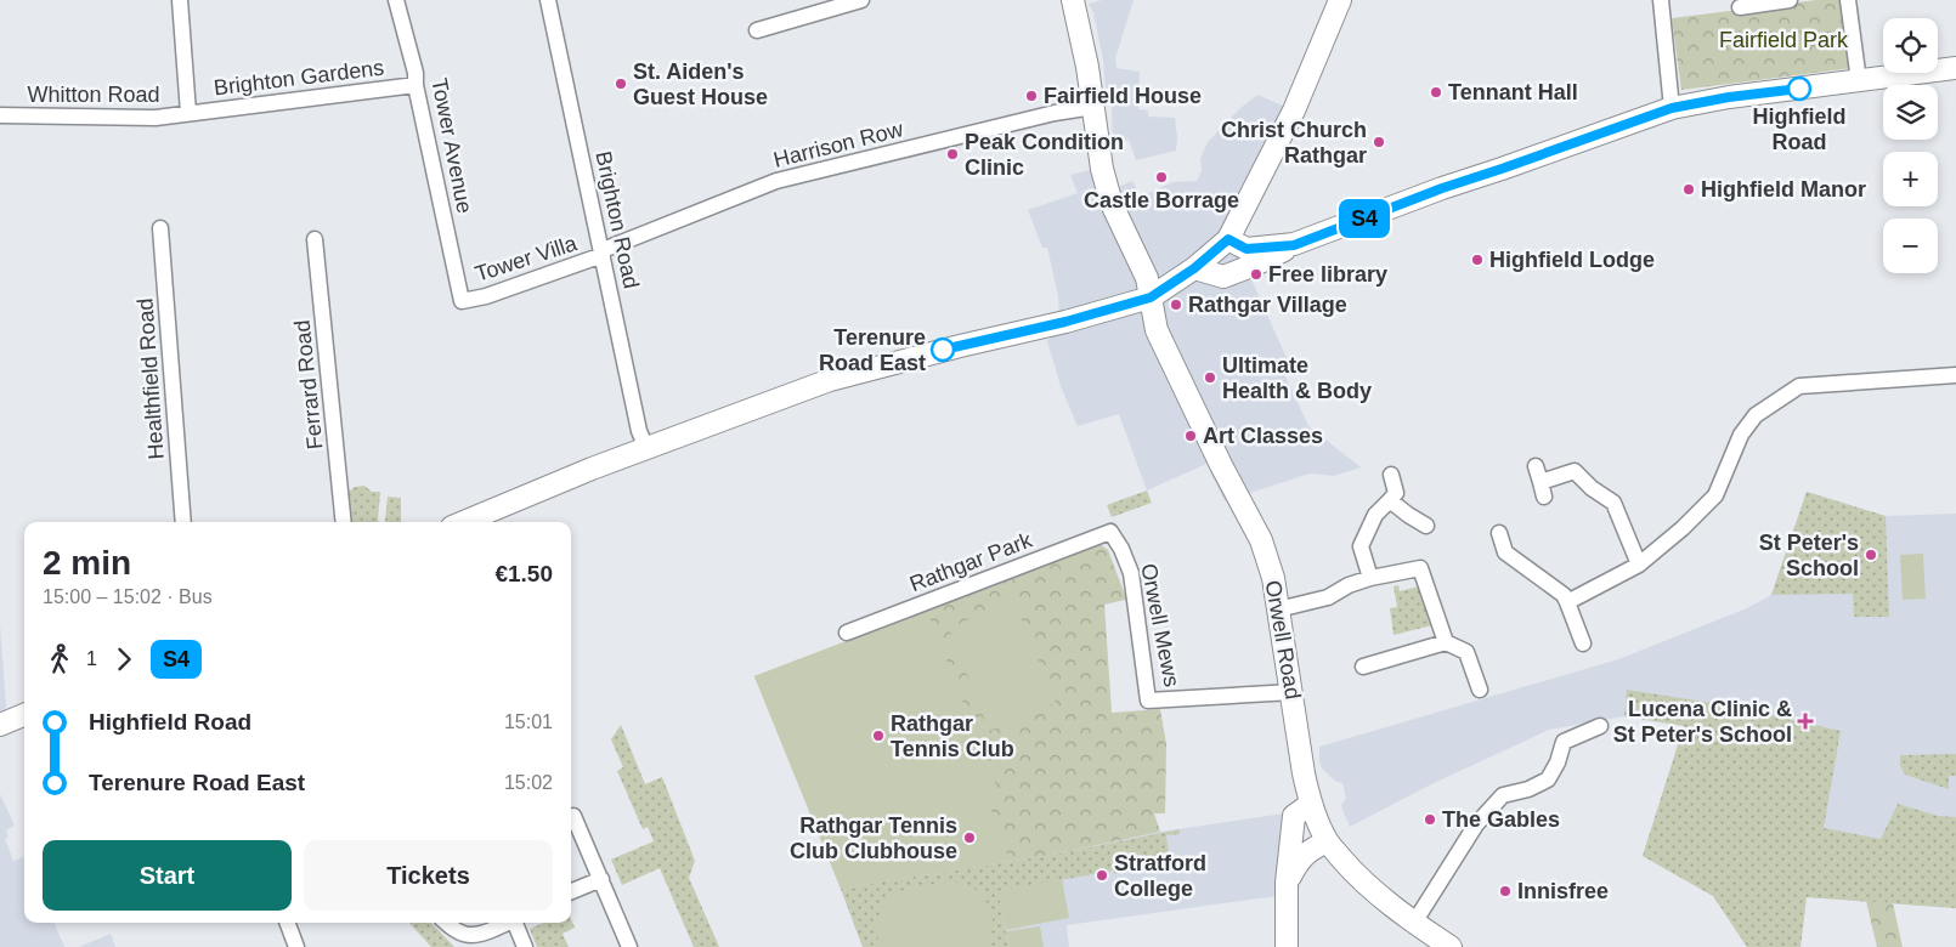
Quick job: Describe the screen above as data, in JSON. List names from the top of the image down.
{
  "streets": {
    "street": [
      "Brighton Gardens",
      "Whitton Road",
      "Harrison Row",
      "Tower Avenue",
      "Brighton Road",
      "Tower Villa",
      "Healthfield Road",
      "Ferrard Road",
      "Rathgar Park",
      "Orwell Mews",
      "Orwell Road"
    ]
  },
  "crossings": [
    ["Brighton Gardens", "Whitton Road"],
    ["Brighton Gardens", "Tower Avenue"],
    ["Harrison Row", "Brighton Road"],
    ["Harrison Row", "Tower Villa"],
    ["Harrison Row", "Orwell Road"],
    ["Tower Avenue", "Tower Villa"],
    ["Brighton Road", "Tower Villa"],
    ["Rathgar Park", "Orwell Mews"],
    ["Orwell Mews", "Orwell Road"]
  ],
  "parks": ["Fairfield Park"],
  "places": {
    "other": [
      "St. Aiden's Guest House",
      "Highfield Road",
      "Tennant Hall",
      "Fairfield House",
      "Christ Church Rathgar",
      "Peak Condition Clinic",
      "Castle Borrage",
      "Highfield Manor",
      "Highfield Lodge",
      "Free library",
      "Rathgar Village",
      "Terenure Road East",
      "Ultimate Health & Body",
      "Art Classes",
      "St Peter's School",
      "Rathgar Tennis Club",
      "The Gables",
      "Rathgar Tennis Club Clubhouse",
      "Stratford College",
      "Innisfree"
    ],
    "health": ["Lucena Clinic & St Peter's School"]
  },
  "lines": ["bus line S4"],
  "page": {
    "on_map": "S4",
    "map_buttons": ["+", "−"],
    "heading": ["2 min", "15:00 – 15:02 · Bus", "€1.50"],
    "legs": ["1", "S4"],
    "list": [
      {
        "name": "Highfield Road",
        "value": "15:01"
      },
      {
        "name": "Terenure Road East",
        "value": "15:02"
      }
    ],
    "buttons": ["Start", "Tickets"]
  }
}
